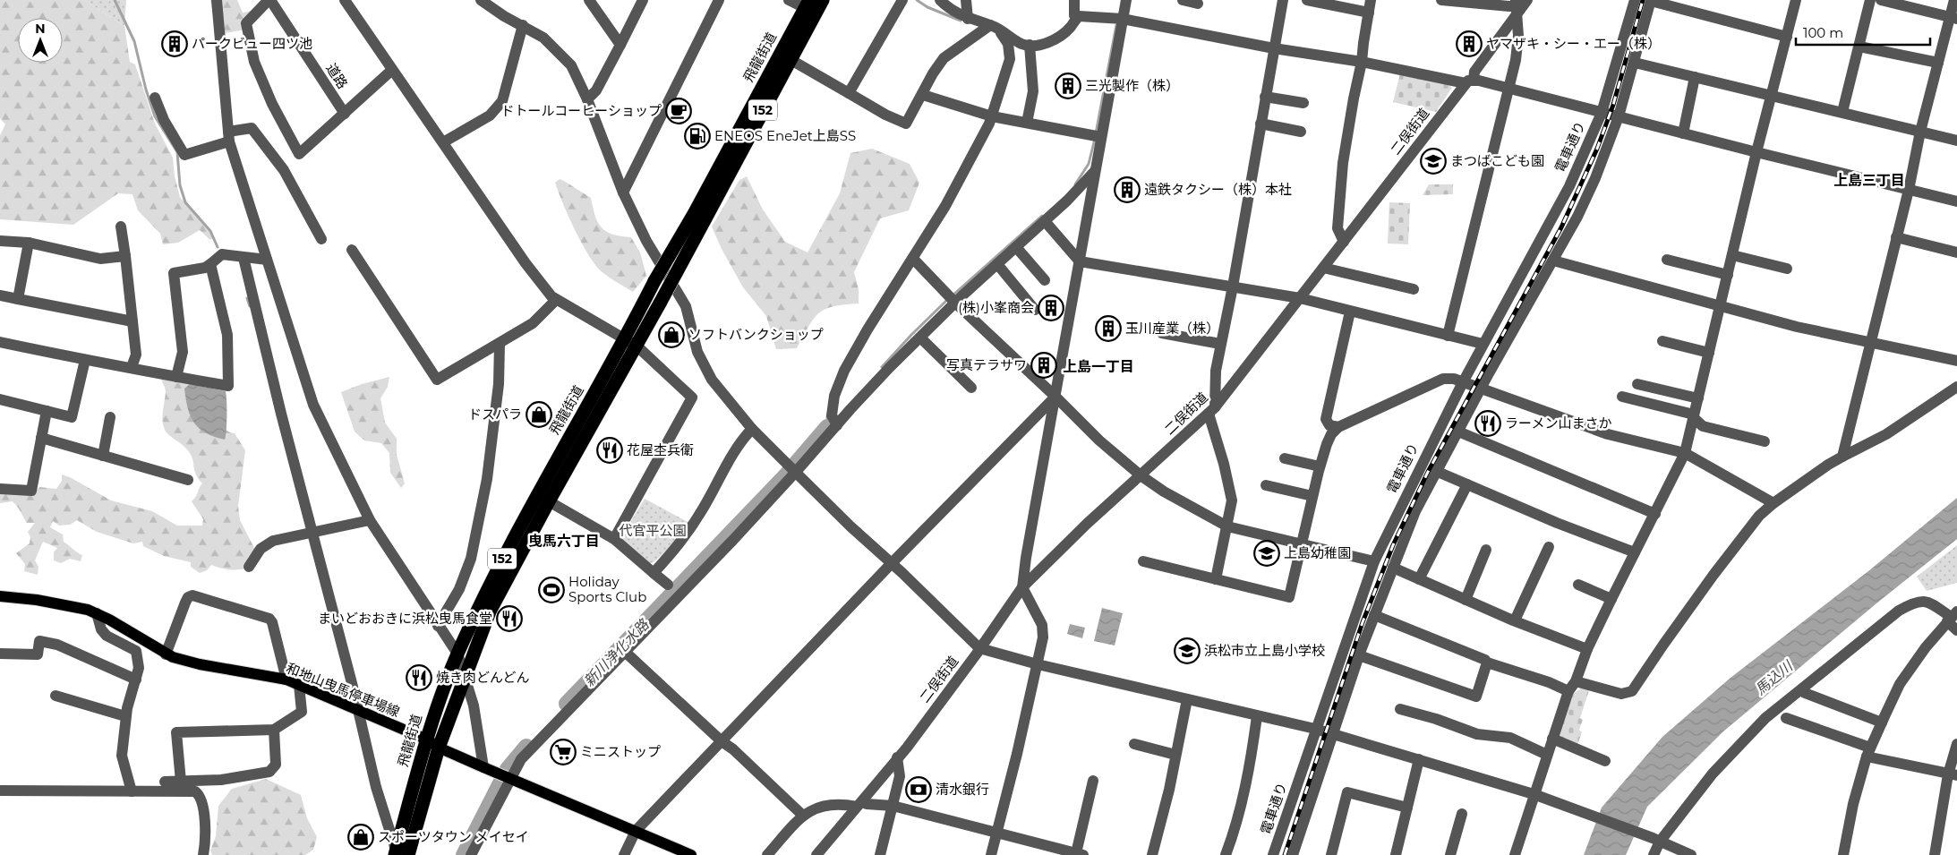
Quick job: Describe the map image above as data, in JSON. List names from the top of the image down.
{
  "streets": {
    "highway": ["飛龍街道", "152"],
    "main road": ["和地山曳馬停車場線"],
    "street": ["道路", "二俣街道", "電車通り"]
  },
  "crossings": [
    ["飛龍街道", "和地山曳馬停車場線"]
  ],
  "districts": ["上島三丁目", "上島一丁目", "曳馬六丁目"],
  "water": ["新川浄化水路", "馬込川"],
  "parks": ["代官平公園"],
  "places": {
    "building": [
      "パークビュー四ツ池",
      "ヤマザキ・シー・エー（株）",
      "三光製作（株）",
      "遠鉄タクシー（株）本社",
      "(株)小峯商会",
      "玉川産業（株）",
      "写真テラサワ"
    ],
    "cafe": ["ドトールコーヒーショップ"],
    "fuel station": ["ENEOS EneJet上島SS"],
    "school or university": ["まつばこども園", "上島幼稚園", "浜松市立上島小学校"],
    "shop": ["ソフトバンクショップ", "ドスパラ", "スポーツタウン メイセイ"],
    "restaurant": [
      "ラーメン山まさか",
      "花屋杢兵衛",
      "まいどおおきに浜松曳馬食堂",
      "焼き肉どんどん"
    ],
    "sports": ["Holiday Sports Club"],
    "supermarket": ["ミニストップ"],
    "bank": ["清水銀行"]
  },
  "scale_bar": "100 m",
  "north": "top"
}
